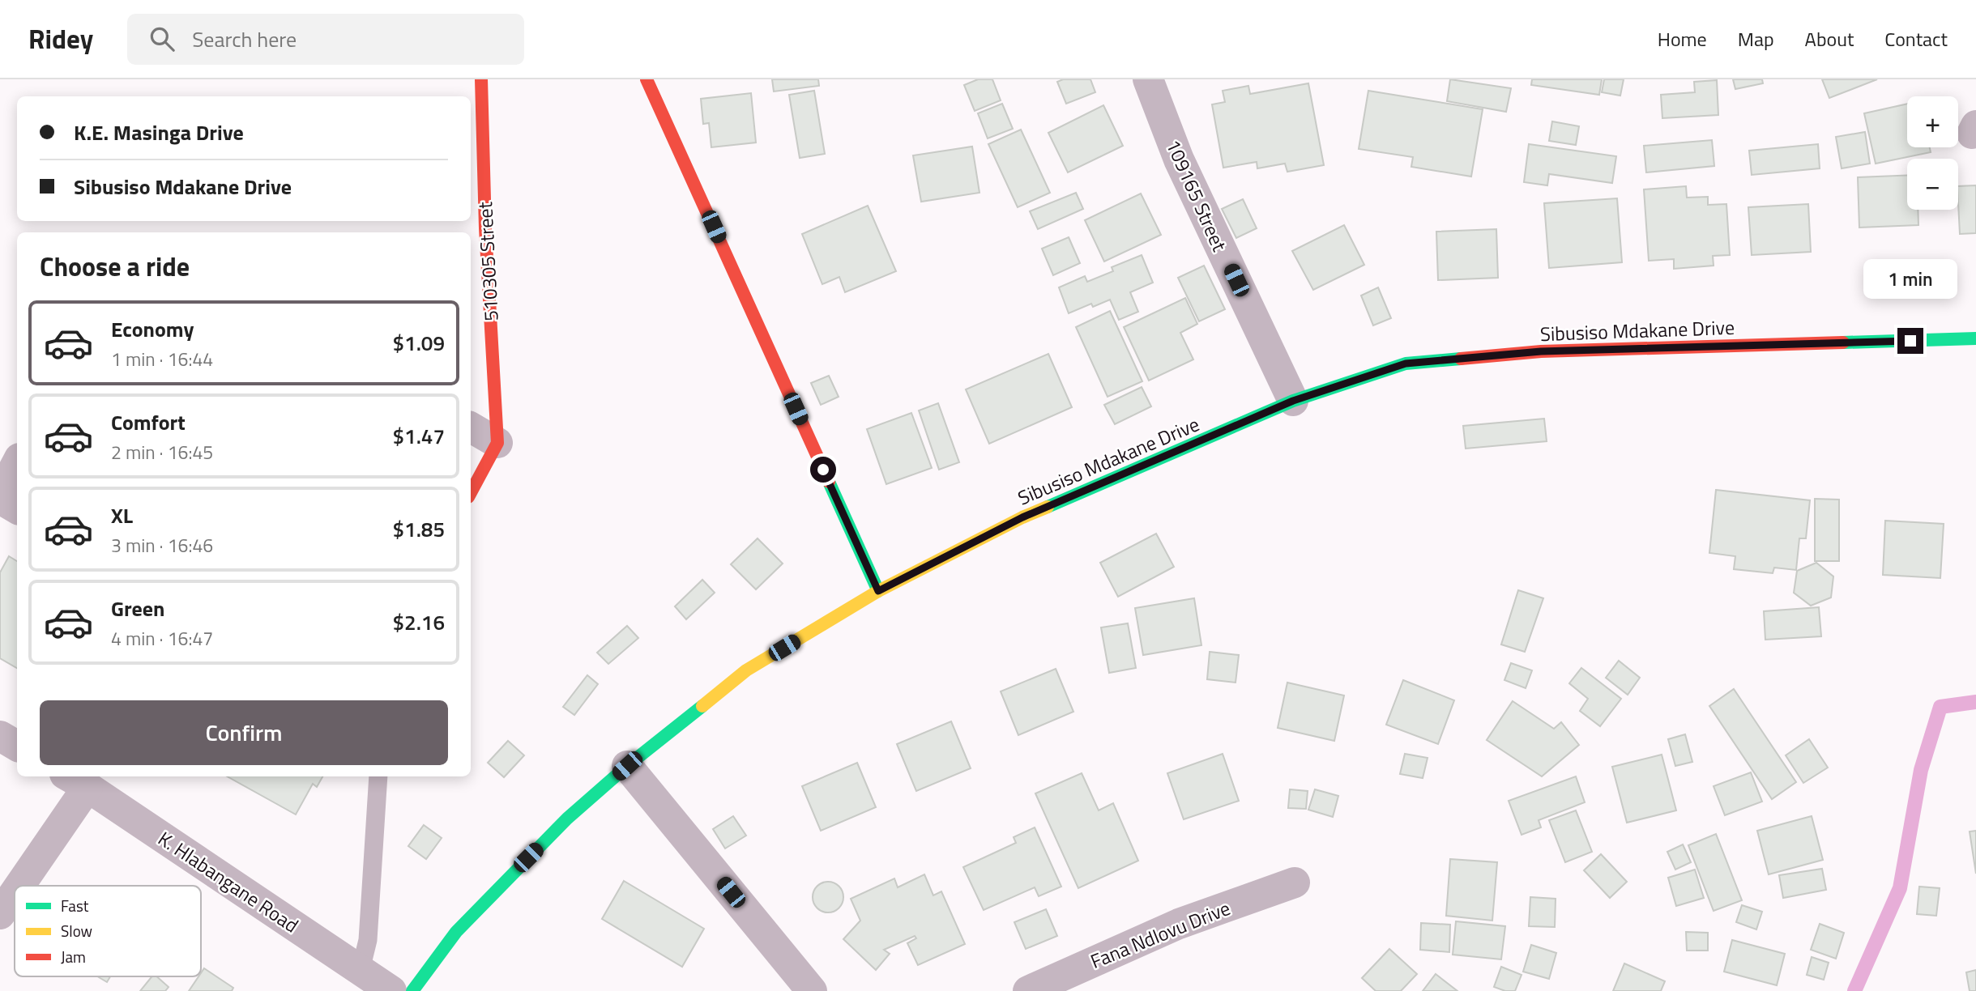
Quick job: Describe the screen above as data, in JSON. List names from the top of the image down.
{
  "streets": {
    "street": [
      "109165 Street",
      "510305 Street",
      "Sibusiso Mdakane Drive",
      "K. Hlabangane Road",
      "Fana Ndlovu Drive"
    ]
  },
  "crossings": [
    ["109165 Street", "Sibusiso Mdakane Drive"]
  ],
  "legend": ["Fast", "Slow", "Jam"],
  "page": {
    "header": "Ridey",
    "search": "Search here",
    "nav": [
      "Home",
      "Map",
      "About",
      "Contact"
    ],
    "map_buttons": ["+", "−"],
    "banner": ["K.E. Masinga Drive", "Sibusiso Mdakane Drive"],
    "heading": "Choose a ride",
    "bubble": "1 min",
    "list": [
      {
        "name": "Economy",
        "note": "1 min · 16:44",
        "value": "$1.09"
      },
      {
        "name": "Comfort",
        "note": "2 min · 16:45",
        "value": "$1.47"
      },
      {
        "name": "XL",
        "note": "3 min · 16:46",
        "value": "$1.85"
      },
      {
        "name": "Green",
        "note": "4 min · 16:47",
        "value": "$2.16"
      }
    ],
    "buttons": "Confirm"
  }
}
